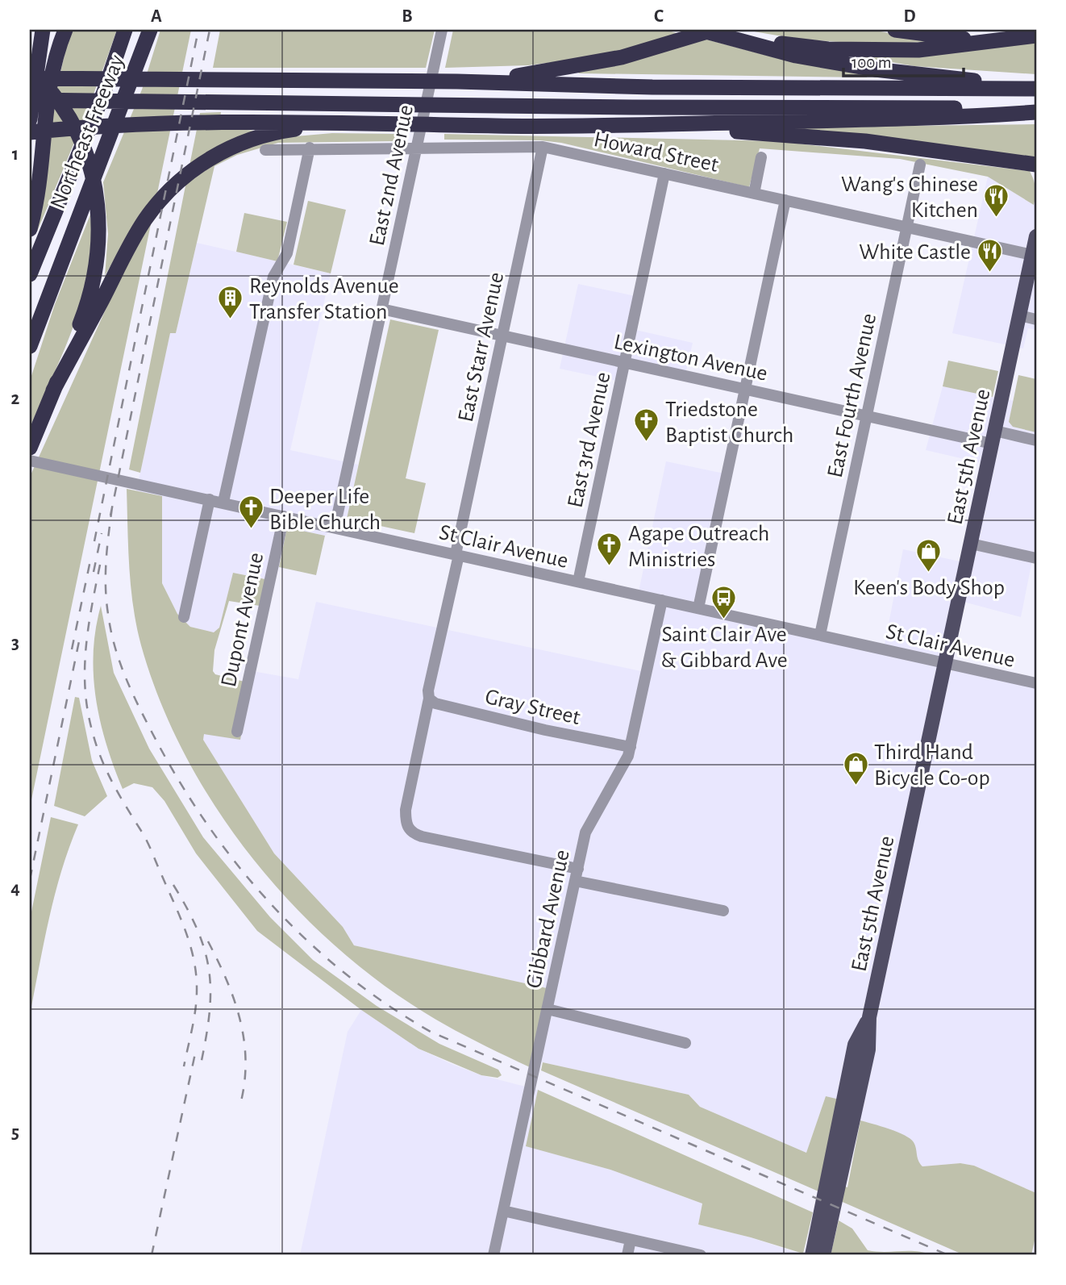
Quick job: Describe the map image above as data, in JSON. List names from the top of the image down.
{
  "streets": {
    "highway": ["Northeast Freeway"],
    "main road": ["East 5th Avenue"],
    "street": [
      "Howard Street",
      "East 2nd Avenue",
      "East Starr Avenue",
      "Lexington Avenue",
      "East Fourth Avenue",
      "East 3rd Avenue",
      "St Clair Avenue",
      "Dupont Avenue",
      "Gray Street",
      "Gibbard Avenue"
    ]
  },
  "crossings": [
    ["Howard Street", "East 2nd Avenue"],
    ["Howard Street", "East Starr Avenue"],
    ["Howard Street", "East Fourth Avenue"],
    ["Howard Street", "East 3rd Avenue"],
    ["Howard Street", "East 5th Avenue"],
    ["East 2nd Avenue", "Lexington Avenue"],
    ["East 2nd Avenue", "St Clair Avenue"],
    ["East Starr Avenue", "Lexington Avenue"],
    ["East Starr Avenue", "St Clair Avenue"],
    ["East Starr Avenue", "Gray Street"],
    ["East Starr Avenue", "Gibbard Avenue"],
    ["Lexington Avenue", "East Fourth Avenue"],
    ["Lexington Avenue", "East 3rd Avenue"],
    ["Lexington Avenue", "East 5th Avenue"],
    ["East Fourth Avenue", "St Clair Avenue"],
    ["East 3rd Avenue", "St Clair Avenue"],
    ["East 5th Avenue", "St Clair Avenue"],
    ["St Clair Avenue", "Dupont Avenue"],
    ["St Clair Avenue", "Gibbard Avenue"],
    ["Gray Street", "Gibbard Avenue"]
  ],
  "places": {
    "restaurant": ["Wang's Chinese Kitchen", "White Castle"],
    "building": ["Reynolds Avenue Transfer Station"],
    "church": ["Triedstone Baptist Church", "Deeper Life Bible Church", "Agape Outreach Ministries"],
    "shop": ["Keen's Body Shop", "Third Hand Bicycle Co-op"],
    "bus stop": ["Saint Clair Ave & Gibbard Ave"]
  },
  "scale_bar": "100 m",
  "grid": {
    "columns": [
      "A",
      "B",
      "C",
      "D"
    ],
    "rows": [
      "1",
      "2",
      "3",
      "4",
      "5"
    ]
  }
}
